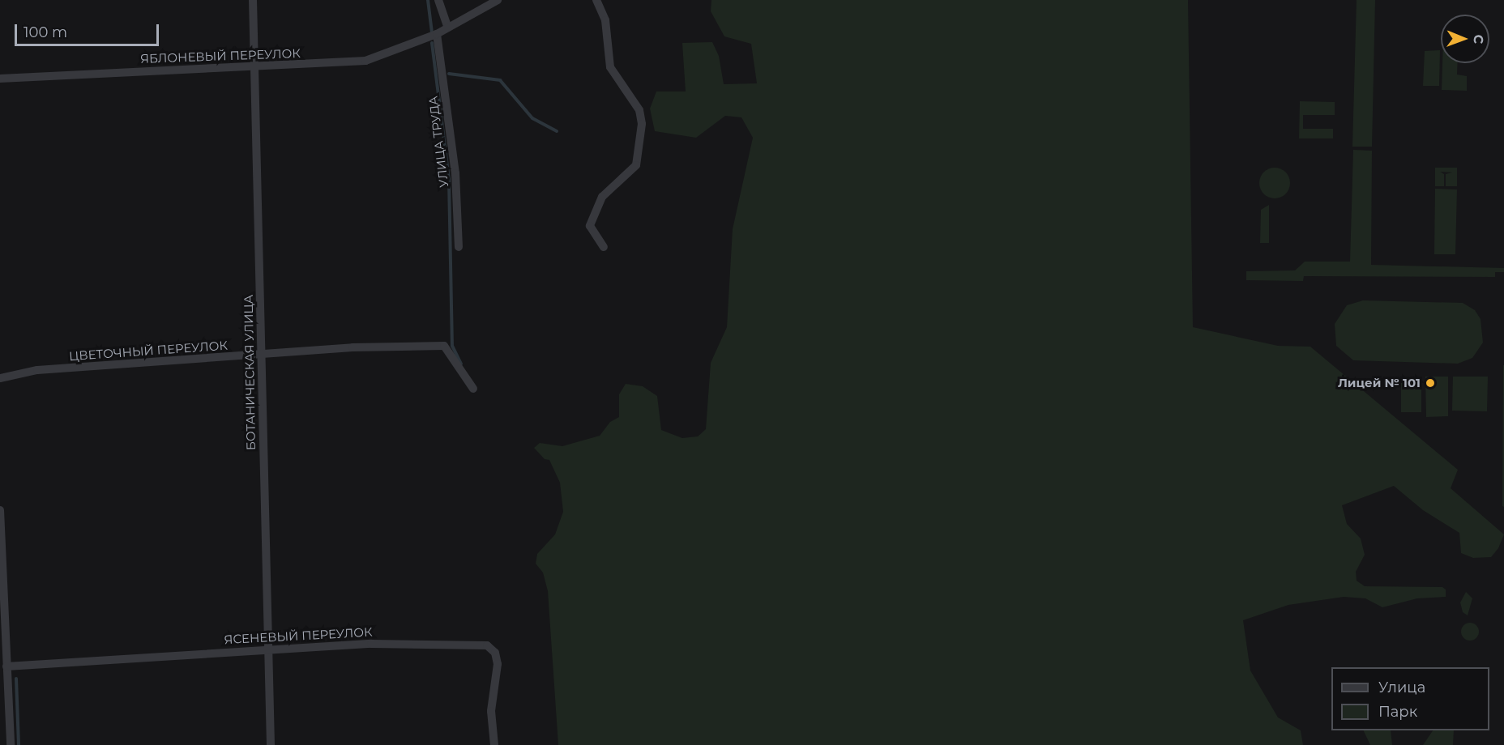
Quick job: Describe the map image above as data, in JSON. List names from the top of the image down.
{
  "streets": {
    "street": [
      "ЯБЛОНЕВЫЙ ПЕРЕУЛОК",
      "УЛИЦА ТРУДА",
      "ЦВЕТОЧНЫЙ ПЕРЕУЛОК",
      "БОТАНИЧЕСКАЯ УЛИЦА",
      "ЯСЕНЕВЫЙ ПЕРЕУЛОК"
    ]
  },
  "crossings": [
    ["ЯБЛОНЕВЫЙ ПЕРЕУЛОК", "УЛИЦА ТРУДА"],
    ["ЯБЛОНЕВЫЙ ПЕРЕУЛОК", "БОТАНИЧЕСКАЯ УЛИЦА"],
    ["ЦВЕТОЧНЫЙ ПЕРЕУЛОК", "БОТАНИЧЕСКАЯ УЛИЦА"],
    ["БОТАНИЧЕСКАЯ УЛИЦА", "ЯСЕНЕВЫЙ ПЕРЕУЛОК"]
  ],
  "places": ["Лицей № 101"],
  "legend": ["Улица", "Парк"],
  "scale_bar": "100 m",
  "north": "right"
}
